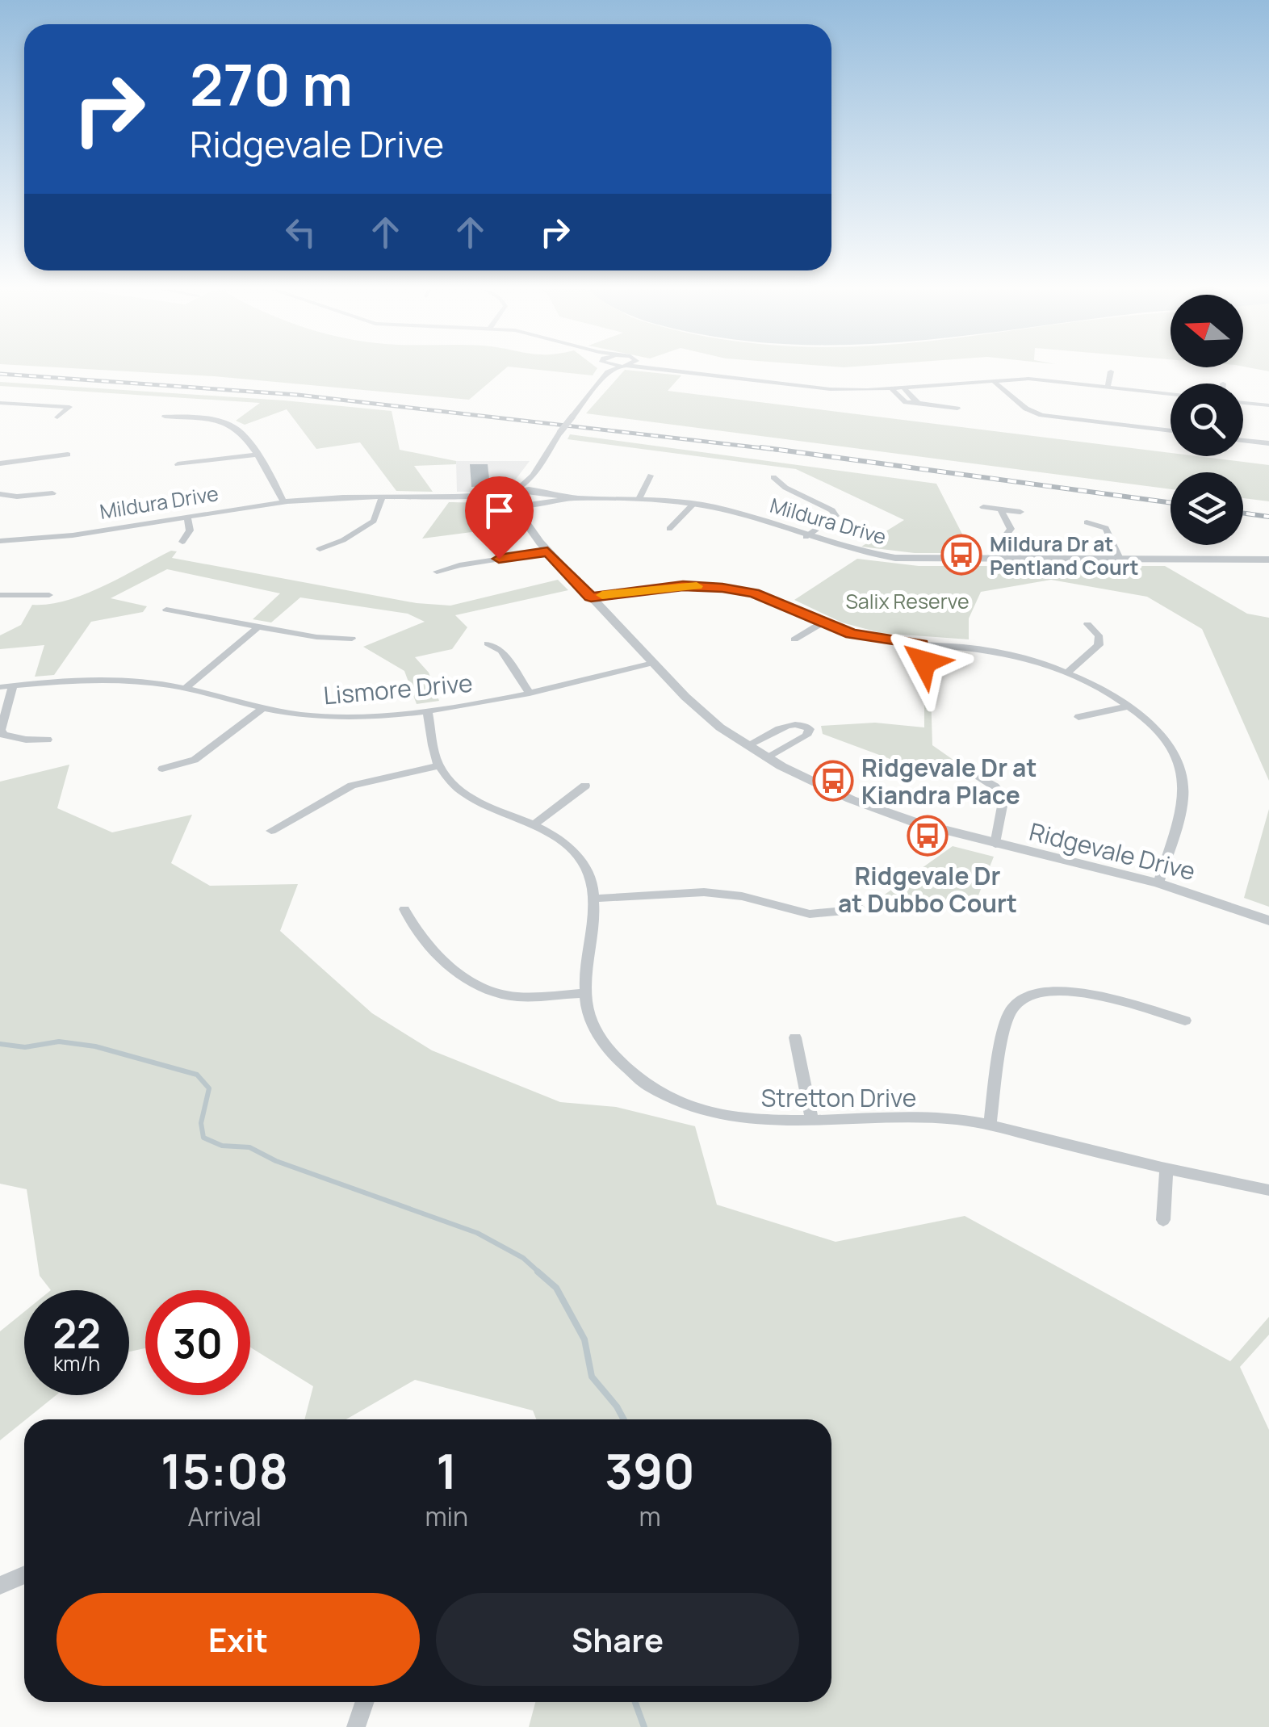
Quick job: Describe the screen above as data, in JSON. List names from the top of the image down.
{
  "streets": {
    "street": [
      "Mildura Drive",
      "Lismore Drive",
      "Ridgevale Drive",
      "Stretton Drive"
    ]
  },
  "crossings": [
    ["Mildura Drive", "Ridgevale Drive"],
    ["Lismore Drive", "Ridgevale Drive"]
  ],
  "parks": ["Salix Reserve"],
  "places": {
    "bus stop": ["Mildura Dr at Pentland Court", "Ridgevale Dr at Kiandra Place", "Ridgevale Dr at Dubbo Court"]
  },
  "north": "left",
  "page": {
    "turn": ["270 m", "Ridgevale Drive"],
    "speed": "22 km/h",
    "limit": "30",
    "eta": [
      "15:08",
      "Arrival",
      "1",
      "min",
      "390",
      "m"
    ],
    "buttons": ["Exit", "Share"]
  }
}
